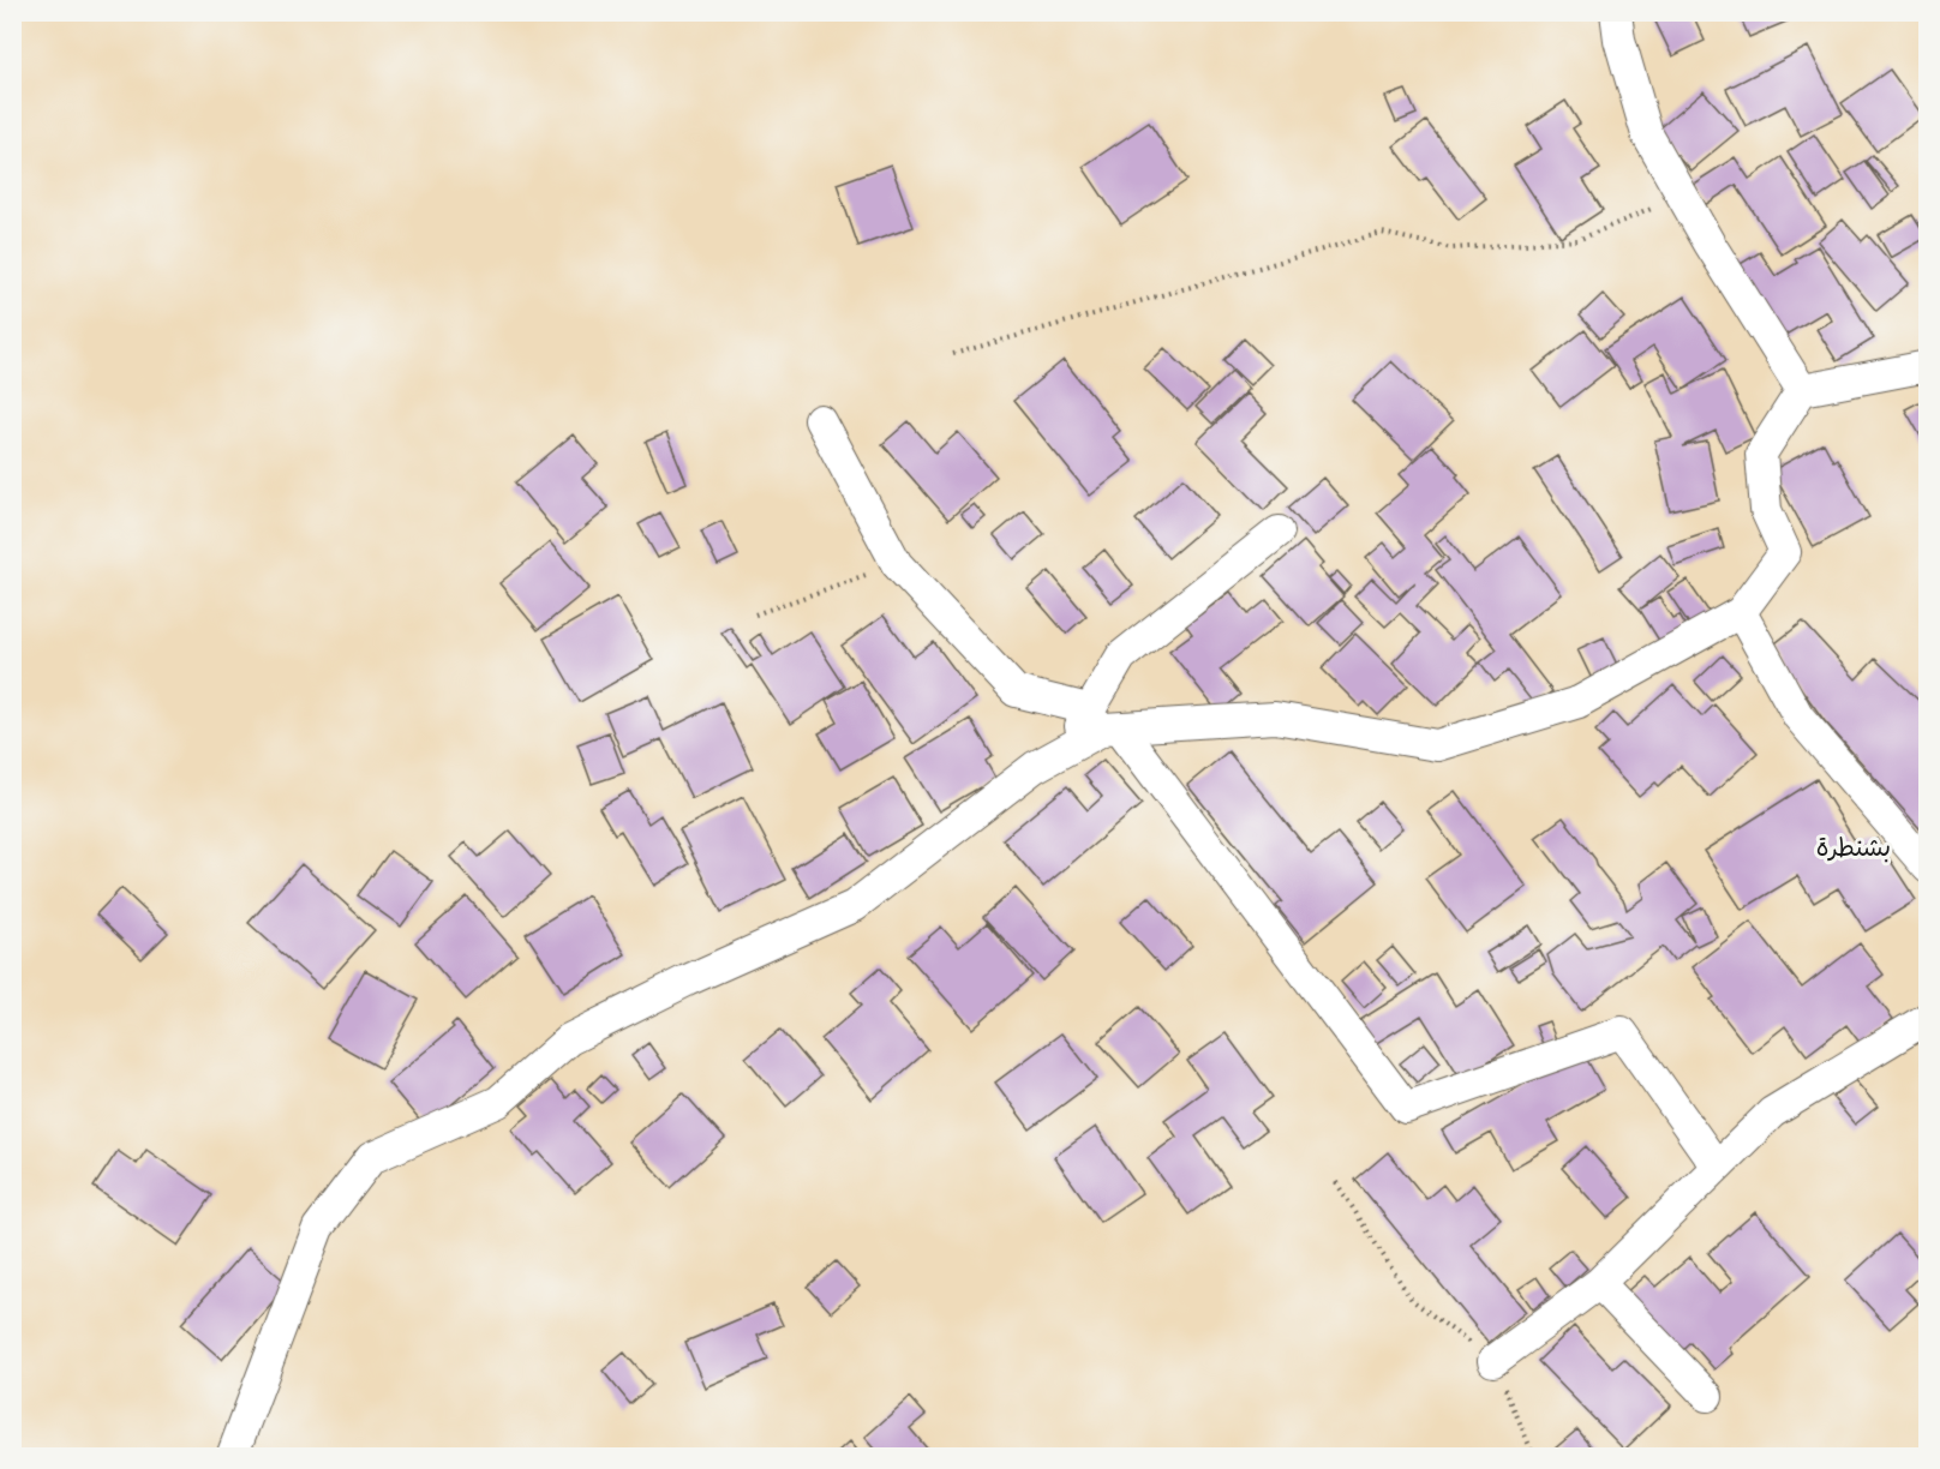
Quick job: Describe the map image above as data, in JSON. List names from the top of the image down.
{
  "districts": ["بشنطرة"]
}
